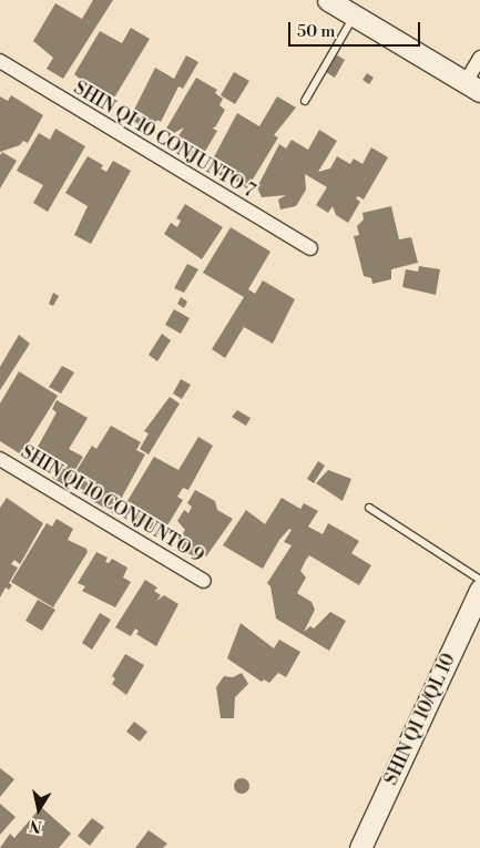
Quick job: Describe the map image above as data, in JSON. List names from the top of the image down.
{
  "streets": {
    "street": ["SHIN QI 10 CONJUNTO 7", "SHIN QI 10 CONJUNTO 9", "SHIN QI 10/QL 10"]
  },
  "scale_bar": "50 m",
  "north": "bottom"
}
